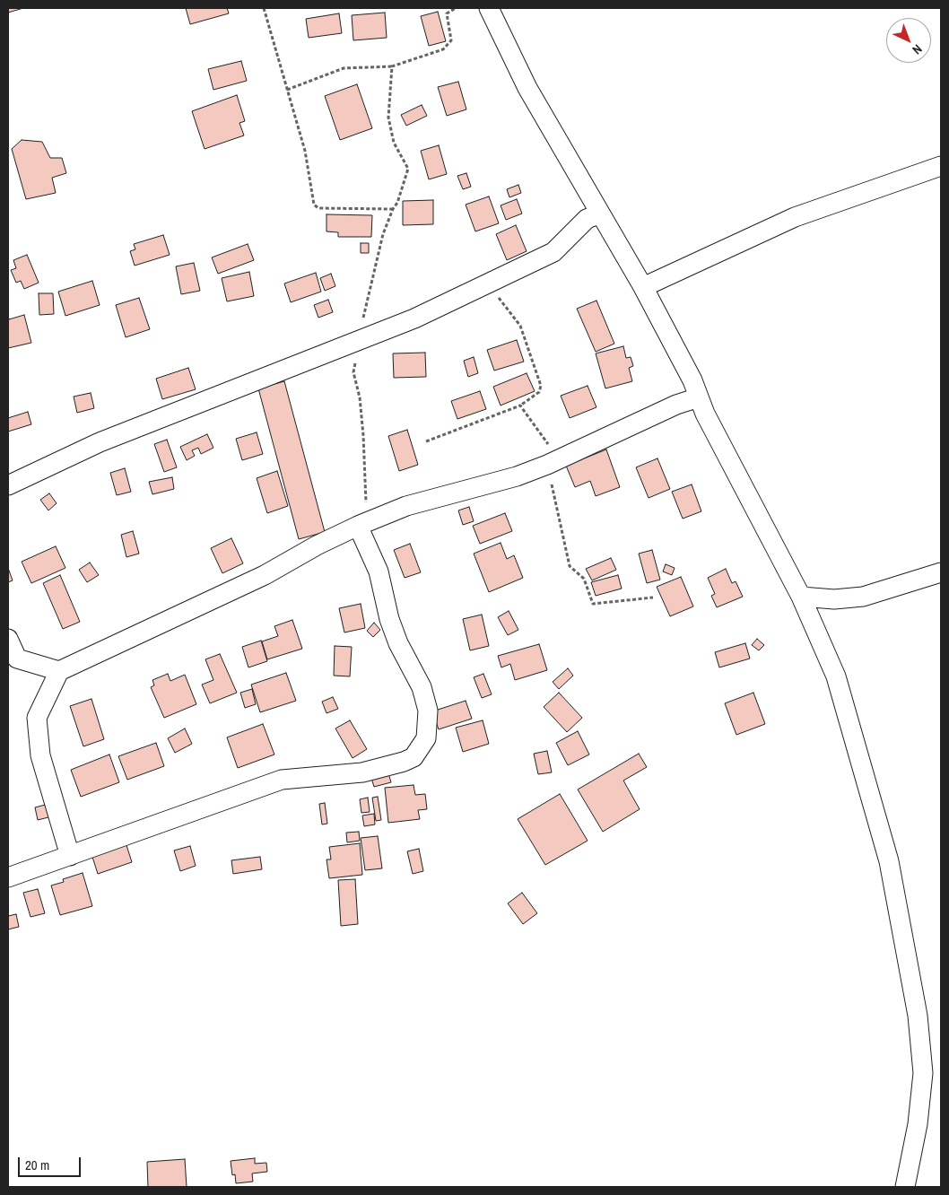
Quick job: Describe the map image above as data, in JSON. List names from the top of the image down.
{
  "scale_bar": "20 m",
  "north": "bottom right"
}
